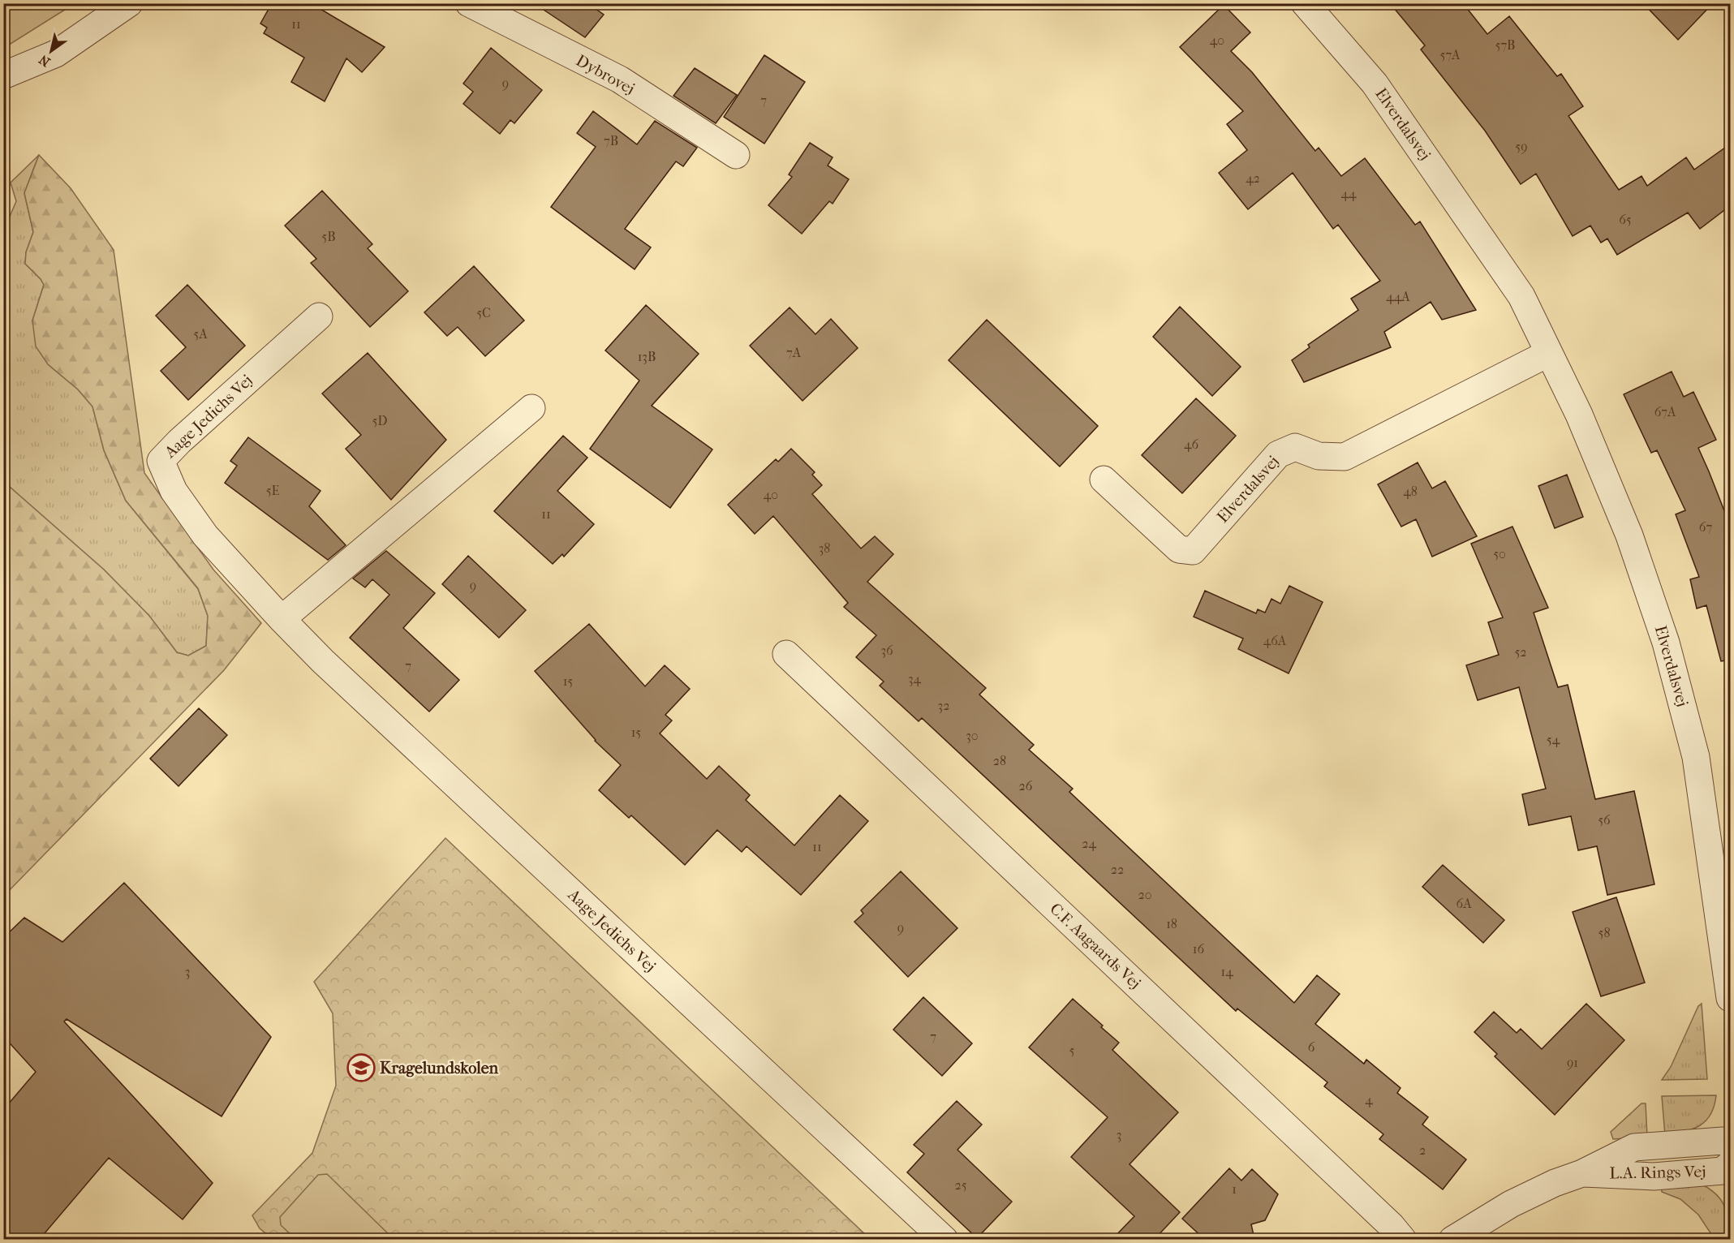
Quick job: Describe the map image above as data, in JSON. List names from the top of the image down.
{
  "streets": {
    "street": [
      "Dybrovej",
      "Elverdalsvej",
      "Aage Jedichs Vej",
      "C.F. Aagaards Vej",
      "L.A. Rings Vej"
    ]
  },
  "places": {
    "school or university": ["Kragelundskolen"]
  },
  "house_numbers": [
    "11",
    "40",
    "57B",
    "57A",
    "9",
    "7",
    "7B",
    "59",
    "42",
    "44",
    "65",
    "5B",
    "44A",
    "5C",
    "5A",
    "7A",
    "13B",
    "67A",
    "5D",
    "46",
    "5E",
    "48",
    "40",
    "11",
    "67",
    "38",
    "50",
    "9",
    "46A",
    "36",
    "52",
    "7",
    "34",
    "15",
    "32",
    "15",
    "30",
    "54",
    "28",
    "26",
    "56",
    "24",
    "11",
    "22",
    "20",
    "6A",
    "18",
    "9",
    "58",
    "16",
    "3",
    "14",
    "7",
    "6",
    "5",
    "91",
    "4",
    "3",
    "2",
    "25",
    "1"
  ],
  "north": "bottom left"
}
